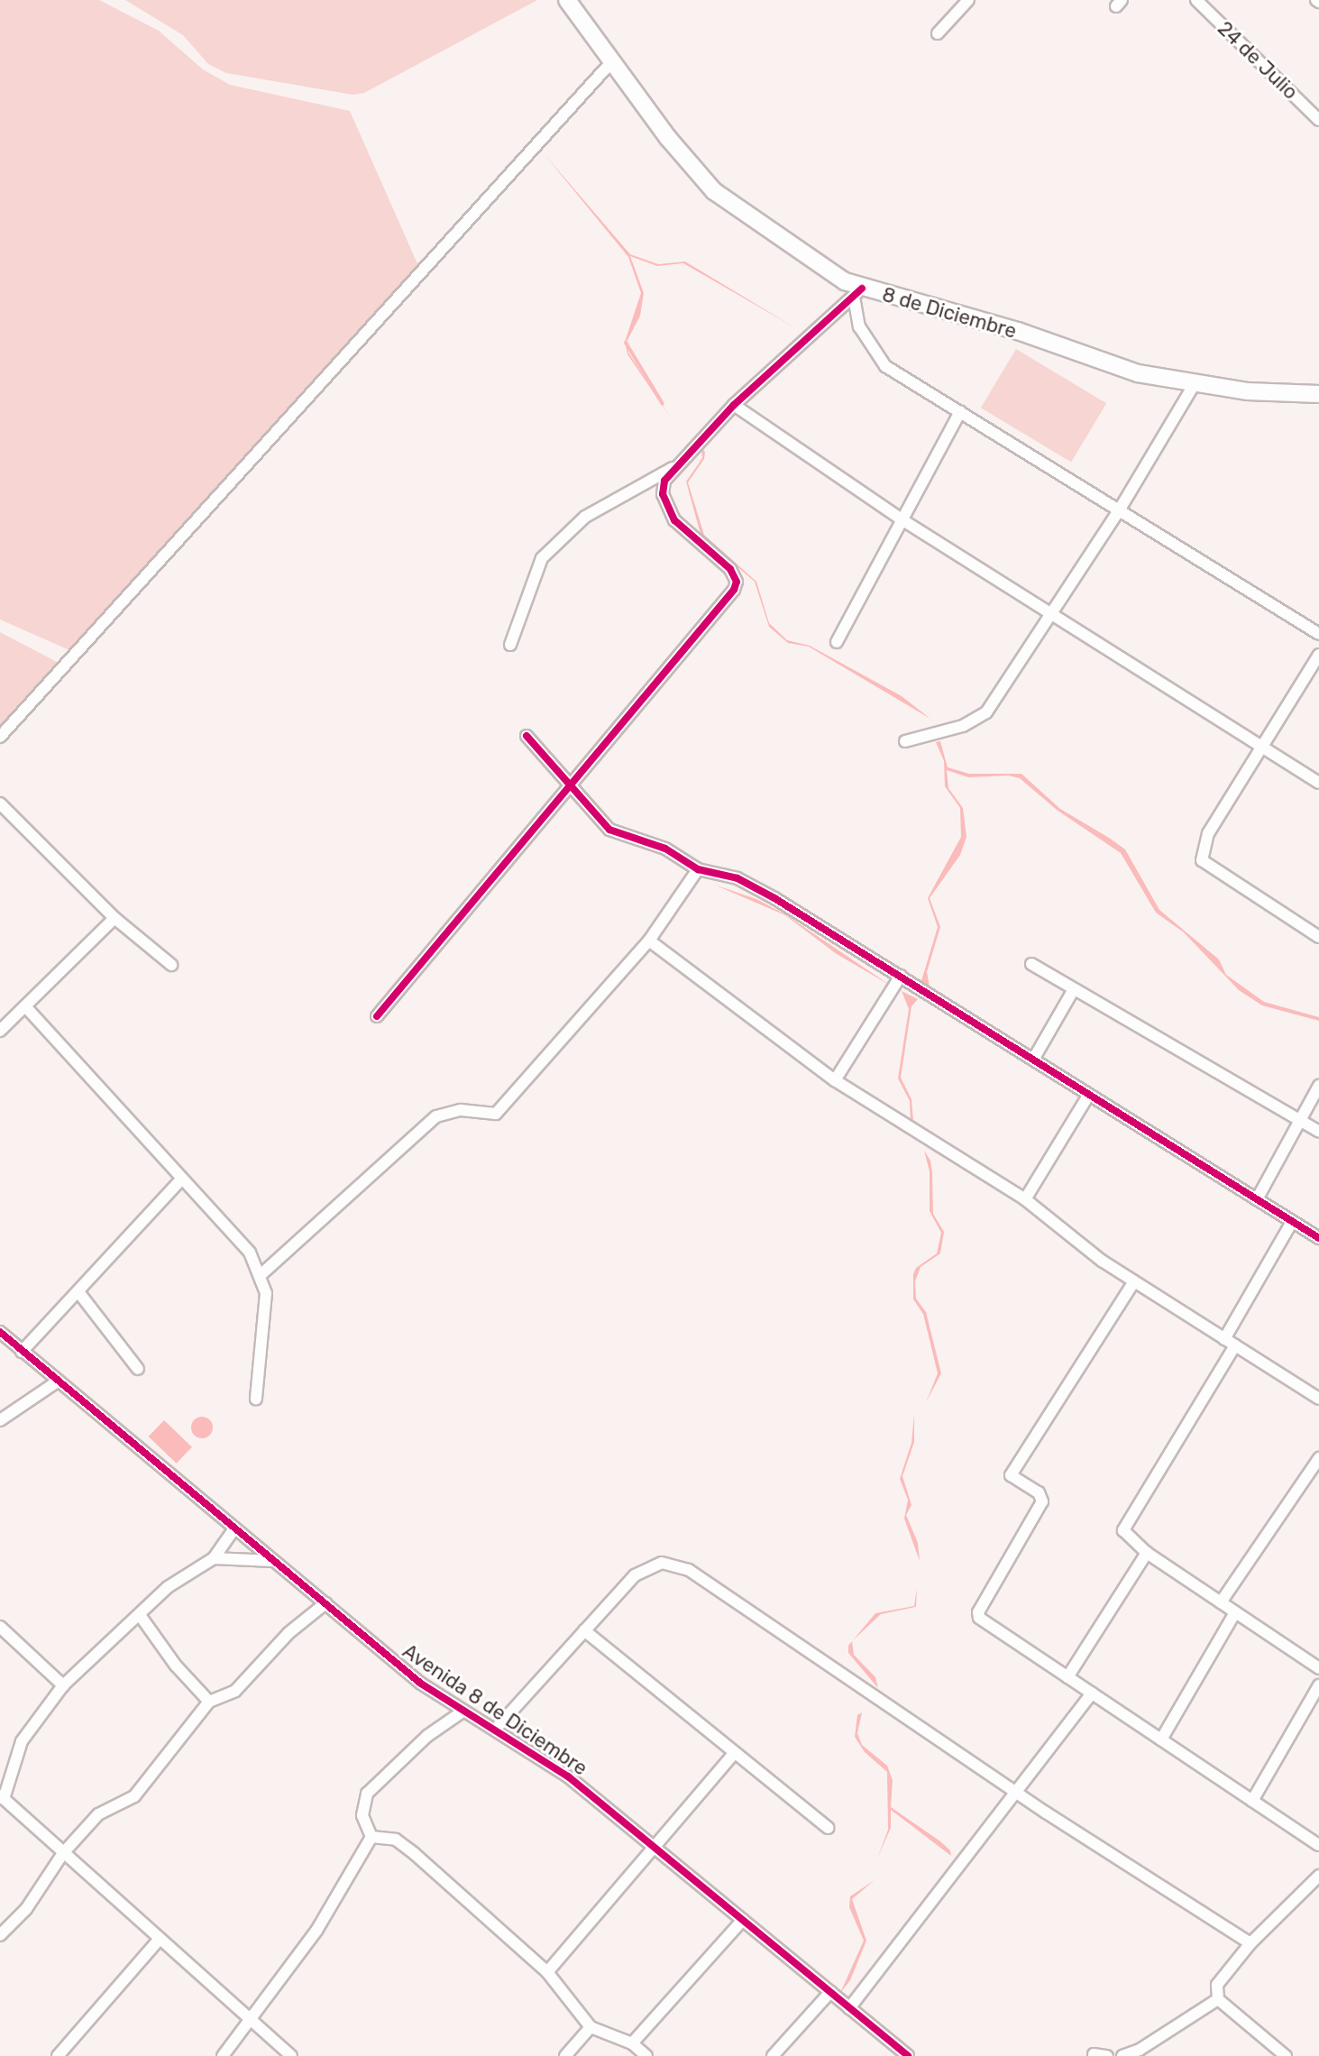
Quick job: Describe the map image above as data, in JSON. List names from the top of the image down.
{
  "streets": {
    "street": ["24 de Julio", "8 de Diciembre", "Avenida 8 de Diciembre"]
  }
}
